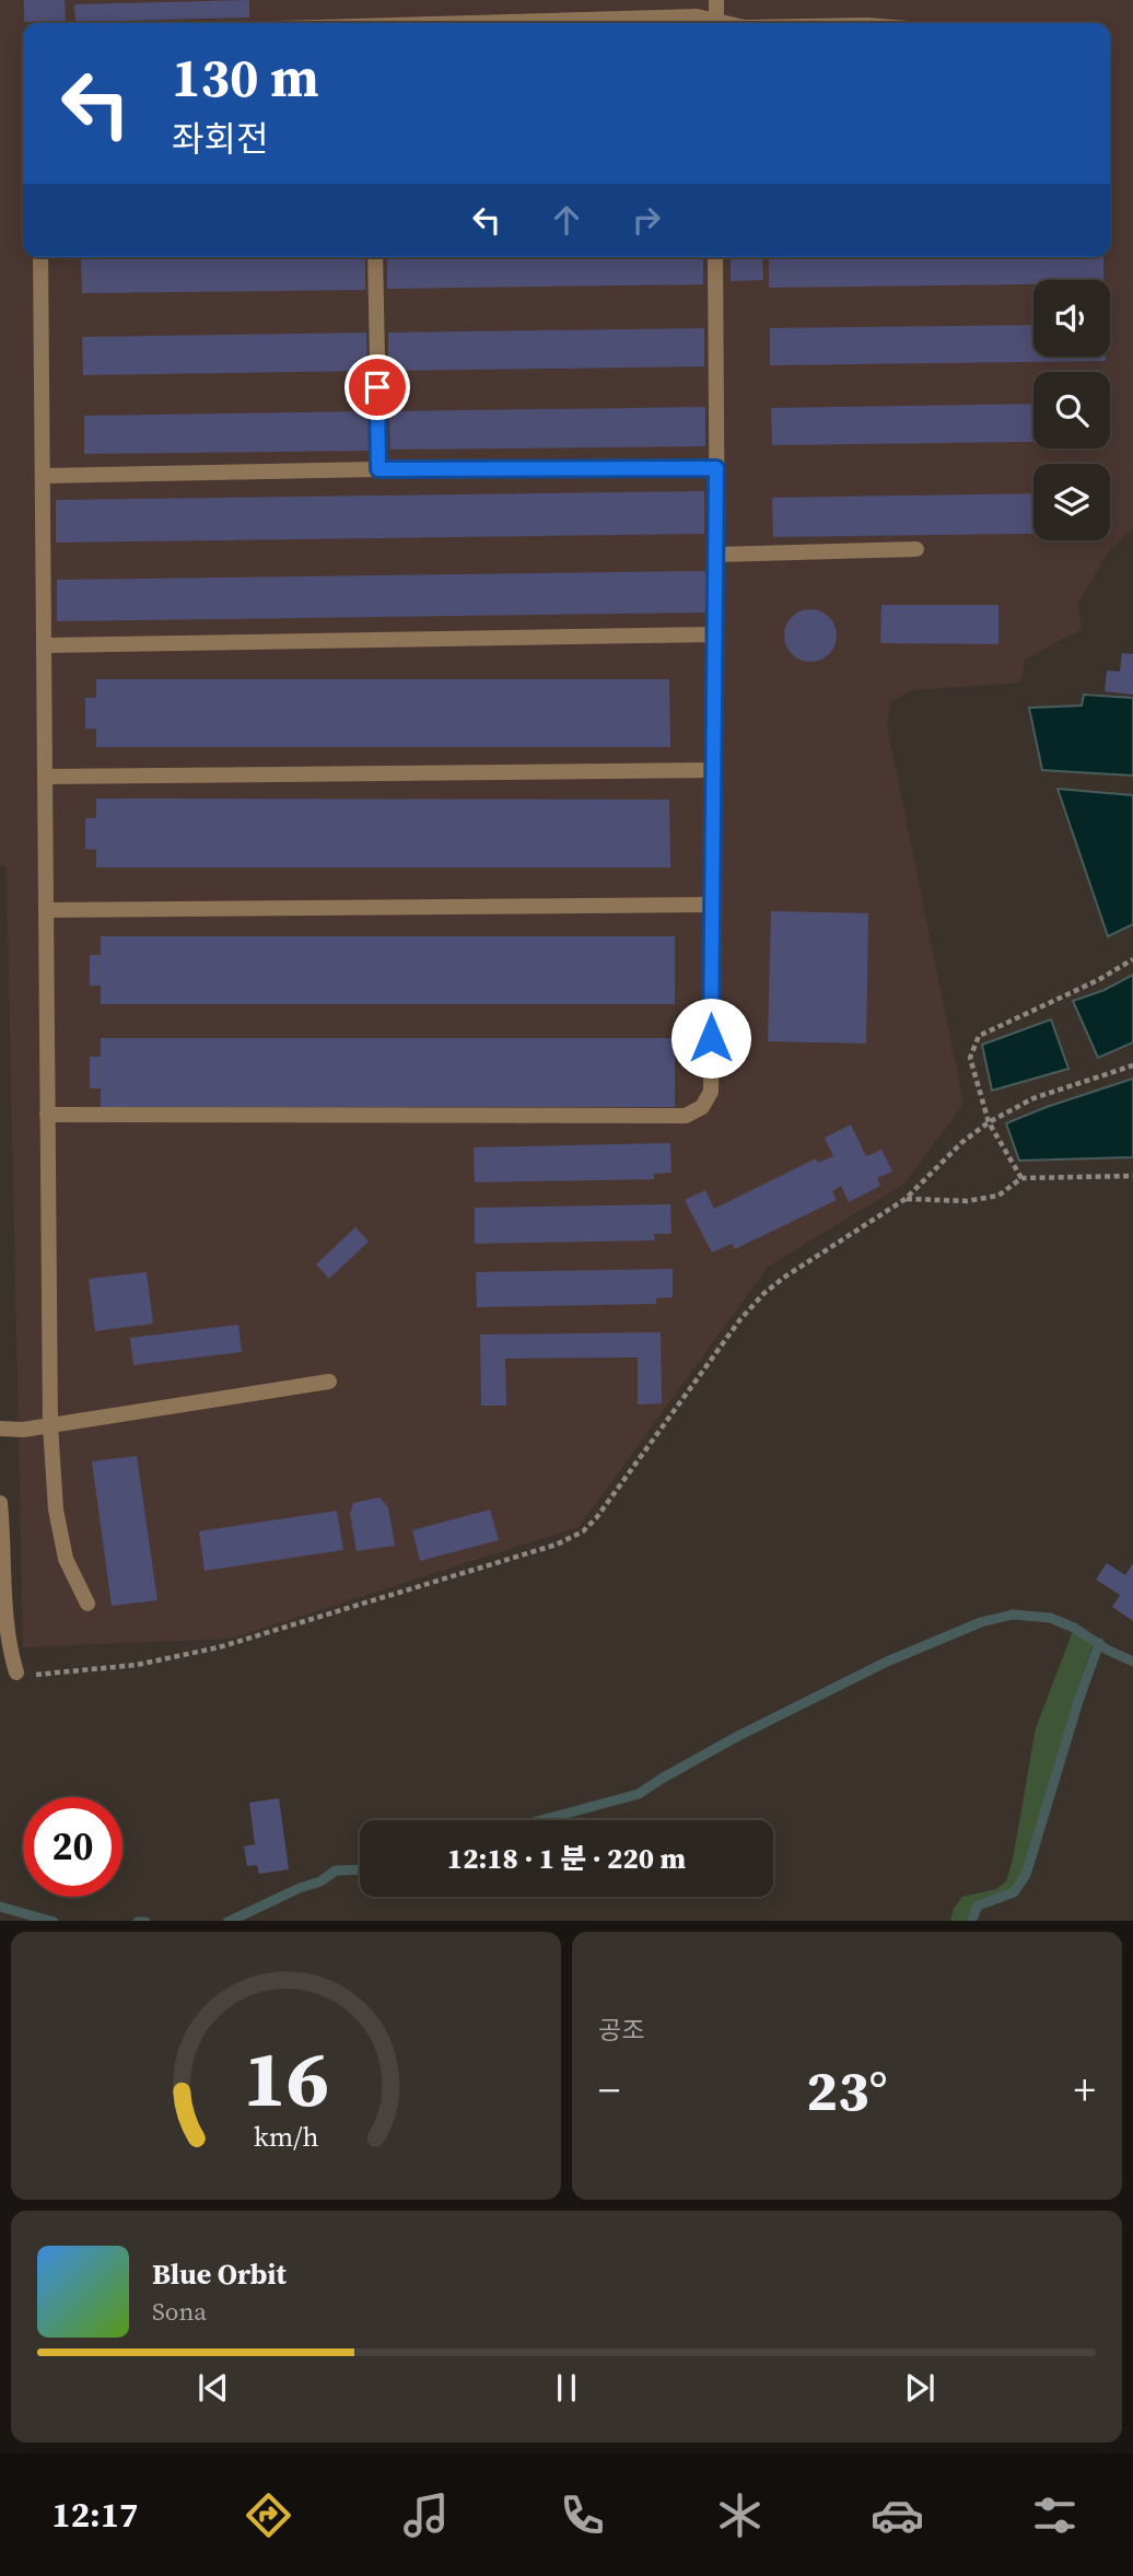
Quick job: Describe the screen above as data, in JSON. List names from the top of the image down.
{
  "page": {
    "turn": ["130 m", "좌회전"],
    "limit": "20",
    "trip": "12:18 · 1 분 · 220 m",
    "tile": "공조",
    "heat": ["−", "23°", "+"],
    "song": ["Blue Orbit", "Sona"],
    "tabs": "12:17",
    "gauge": ["16", "km/h"]
  }
}
